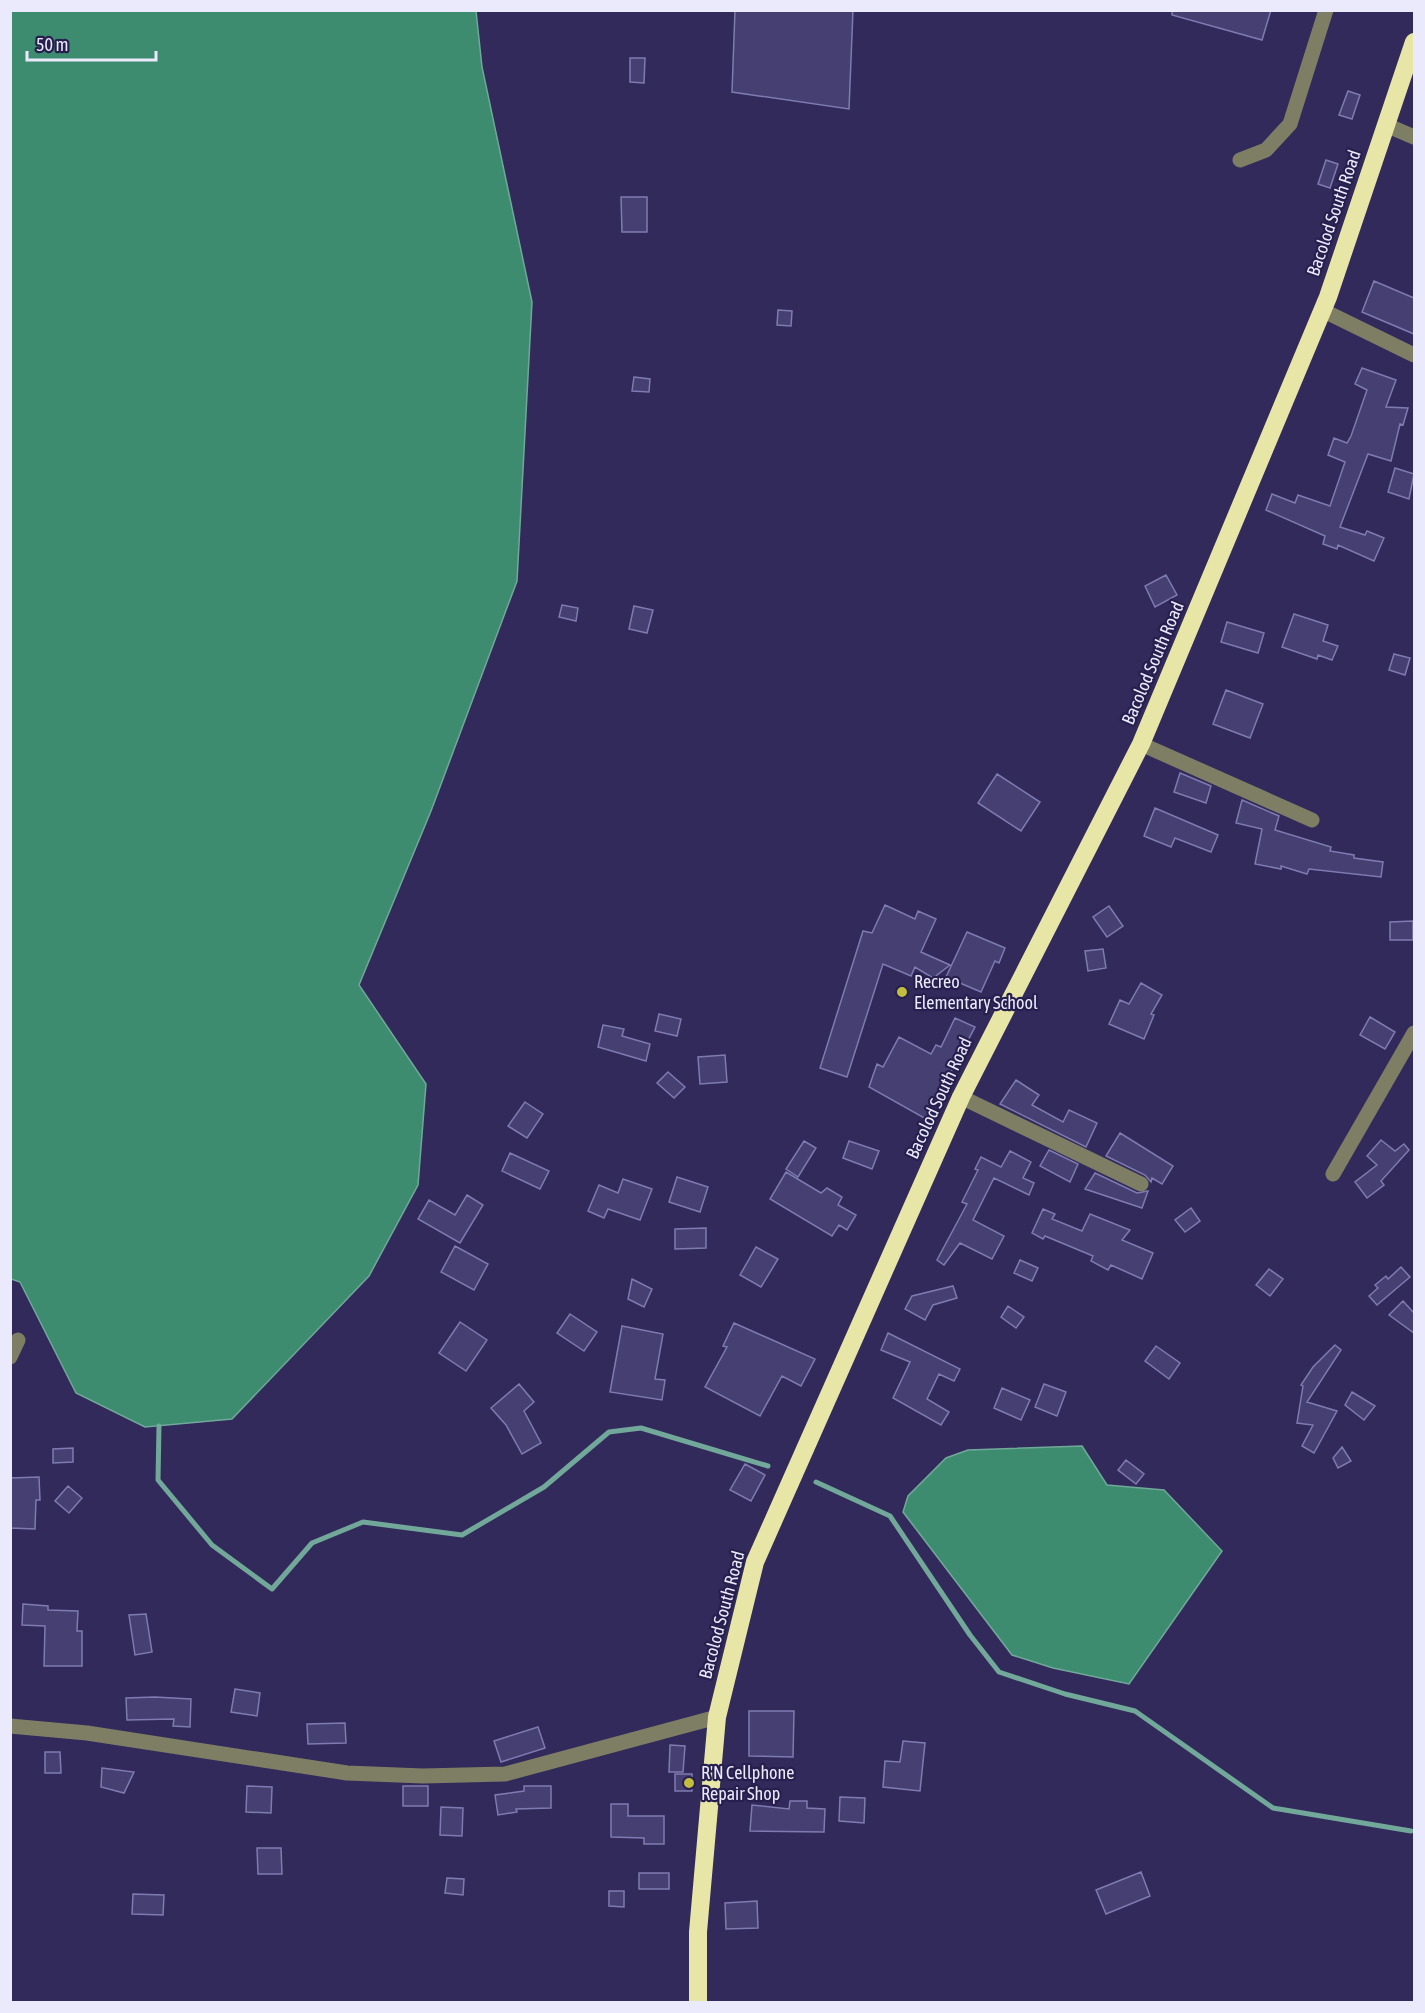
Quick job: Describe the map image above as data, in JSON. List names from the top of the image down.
{
  "streets": {
    "highway": ["Bacolod South Road"]
  },
  "places": ["Recreo Elementary School", "R'N Cellphone Repair Shop"],
  "scale_bar": "50 m"
}
